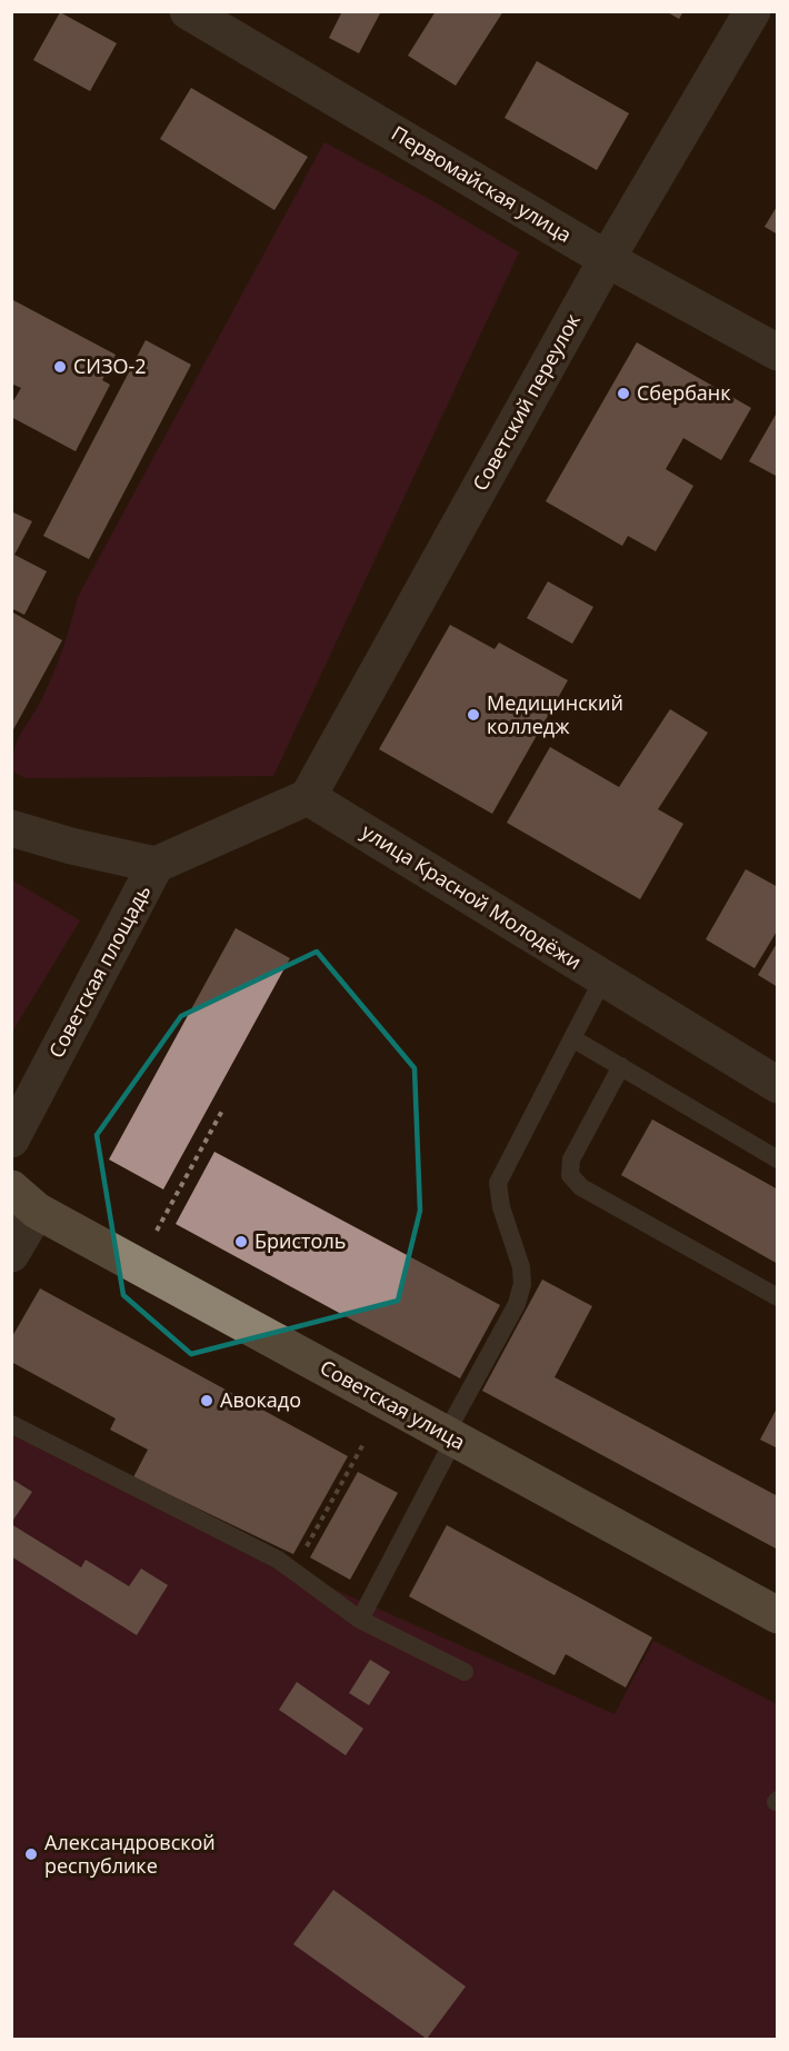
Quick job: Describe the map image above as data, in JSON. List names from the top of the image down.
{
  "streets": {
    "main road": ["Советская улица"],
    "street": [
      "Первомайская улица",
      "Советский переулок",
      "улица Красной Молодёжи",
      "Советская площадь"
    ]
  },
  "crossings": [
    ["Первомайская улица", "Советский переулок"],
    ["Советский переулок", "улица Красной Молодёжи"]
  ],
  "places": [
    "СИЗО-2",
    "Сбербанк",
    "Медицинский колледж",
    "Бристоль",
    "Авокадо",
    "Александровской республике"
  ]
}
